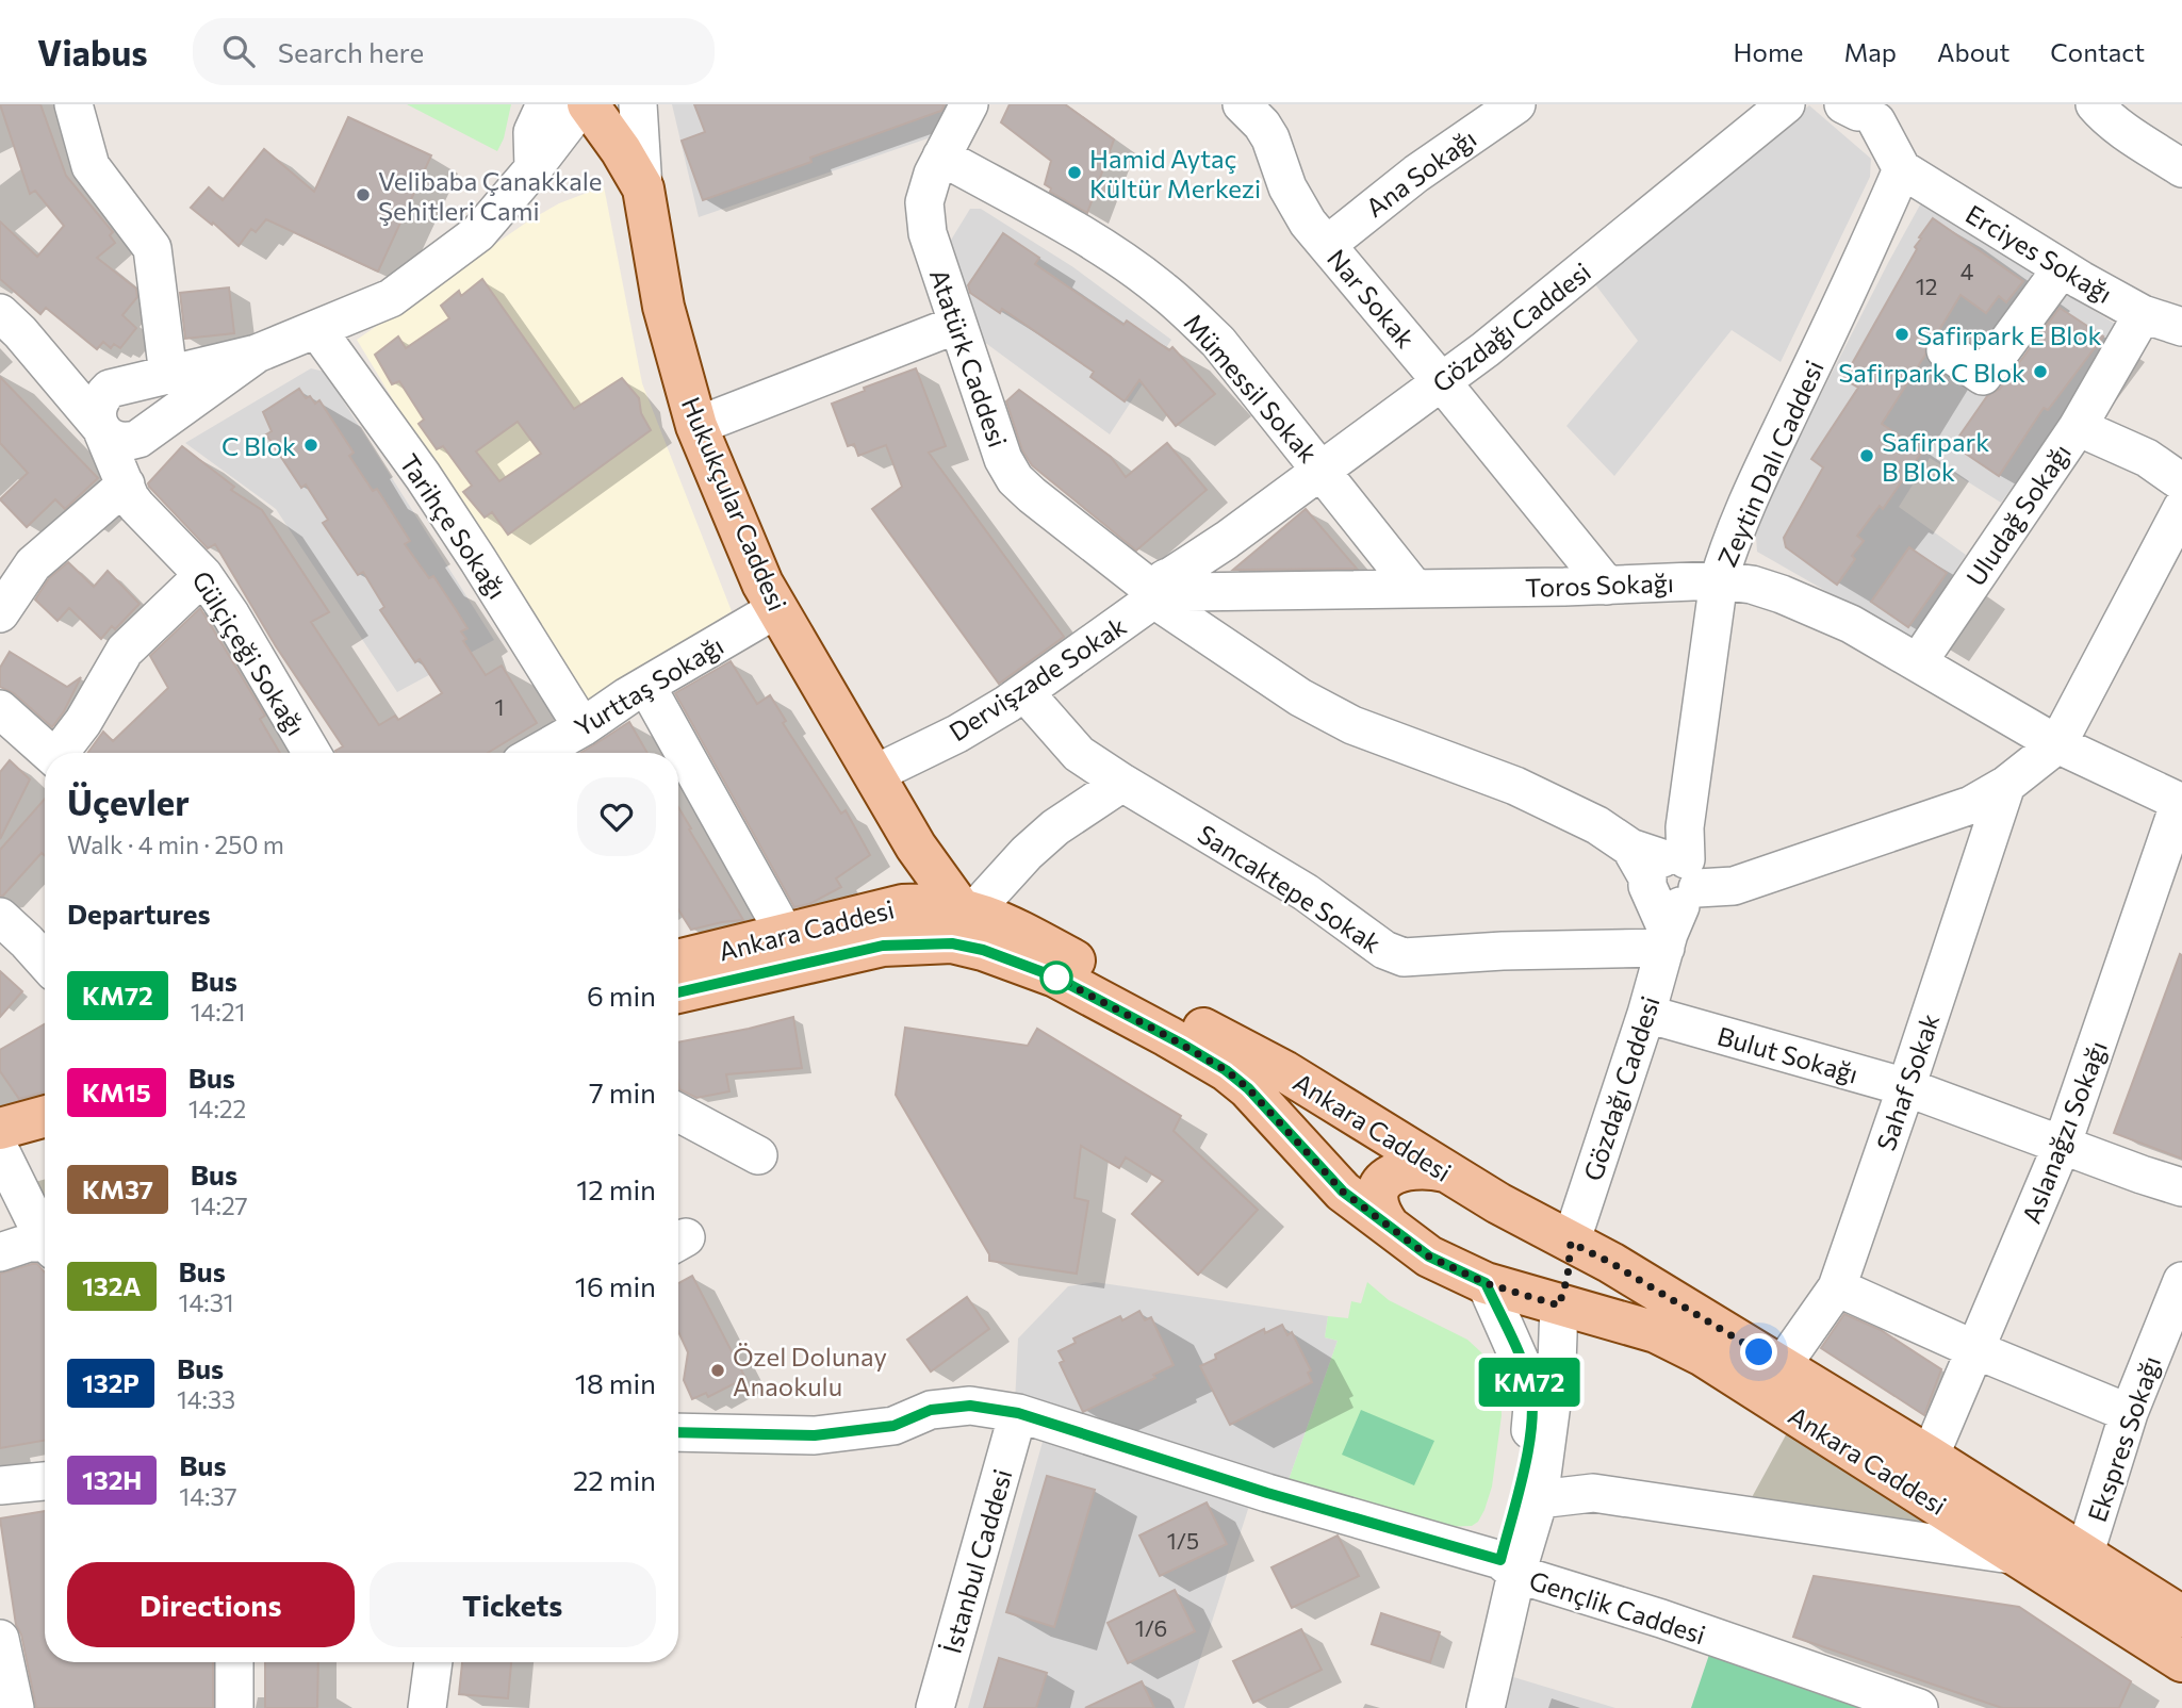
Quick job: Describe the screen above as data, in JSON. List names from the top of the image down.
{
  "streets": {
    "main road": ["Hukukçular Caddesi", "Ankara Caddesi"],
    "street": [
      "Ana Sokağı",
      "Erciyes Sokağı",
      "Nar Sokak",
      "Gözdağı Caddesi",
      "Atatürk Caddesi",
      "Mümessil Sokak",
      "Zeytin Dalı Caddesi",
      "Uludağ Sokağı",
      "Tarihçe Sokağı",
      "Toros Sokağı",
      "Gülçiçeği Sokağı",
      "Dervişzade Sokak",
      "Yurttaş Sokağı",
      "Sancaktepe Sokak",
      "Bulut Sokağı",
      "Sahaf Sokak",
      "Aslanağzı Sokağı",
      "Ekspres Sokağı",
      "İstanbul Caddesi",
      "Gençlik Caddesi"
    ]
  },
  "crossings": [
    ["Ana Sokağı", "Nar Sokak"],
    ["Erciyes Sokağı", "Zeytin Dalı Caddesi"],
    ["Nar Sokak", "Gözdağı Caddesi"],
    ["Nar Sokak", "Toros Sokağı"],
    ["Gözdağı Caddesi", "Mümessil Sokak"],
    ["Gözdağı Caddesi", "Zeytin Dalı Caddesi"],
    ["Gözdağı Caddesi", "Dervişzade Sokak"],
    ["Gözdağı Caddesi", "Sancaktepe Sokak"],
    ["Gözdağı Caddesi", "Ankara Caddesi"],
    ["Gözdağı Caddesi", "Bulut Sokağı"],
    ["Atatürk Caddesi", "Mümessil Sokak"],
    ["Atatürk Caddesi", "Toros Sokağı"],
    ["Atatürk Caddesi", "Dervişzade Sokak"],
    ["Mümessil Sokak", "Toros Sokağı"],
    ["Zeytin Dalı Caddesi", "Toros Sokağı"],
    ["Zeytin Dalı Caddesi", "Sancaktepe Sokak"],
    ["Hukukçular Caddesi", "Dervişzade Sokak"],
    ["Hukukçular Caddesi", "Yurttaş Sokağı"],
    ["Hukukçular Caddesi", "Ankara Caddesi"],
    ["Uludağ Sokağı", "Toros Sokağı"],
    ["Tarihçe Sokağı", "Yurttaş Sokağı"],
    ["Toros Sokağı", "Dervişzade Sokak"],
    ["Toros Sokağı", "Sancaktepe Sokak"],
    ["Toros Sokağı", "Aslanağzı Sokağı"],
    ["Dervişzade Sokak", "Sancaktepe Sokak"],
    ["Sancaktepe Sokak", "Sahaf Sokak"],
    ["Ankara Caddesi", "Sahaf Sokak"],
    ["Ankara Caddesi", "Aslanağzı Sokağı"],
    ["Ankara Caddesi", "Ekspres Sokağı"],
    ["Bulut Sokağı", "Sahaf Sokak"],
    ["Bulut Sokağı", "Aslanağzı Sokağı"],
    ["İstanbul Caddesi", "Gençlik Caddesi"]
  ],
  "places": [
    "Hamid Aytaç Kültür Merkezi",
    "Velibaba Çanakkale Şehitleri Cami",
    "Safirpark E Blok",
    "Safirpark C Blok",
    "C Blok",
    "Safirpark B Blok",
    "Özel Dolunay Anaokulu"
  ],
  "lines": ["bus line KM72"],
  "house_numbers": [
    "4",
    "12",
    "1",
    "1/5",
    "1/6"
  ],
  "page": {
    "header": "Viabus",
    "search": "Search here",
    "nav": [
      "Home",
      "Map",
      "About",
      "Contact"
    ],
    "on_map": "KM72",
    "heading": [
      ["Üçevler", "Walk · 4 min · 250 m"],
      "Departures"
    ],
    "list": [
      {
        "mark": "KM72",
        "name": "Bus",
        "note": "14:21",
        "value": "6 min"
      },
      {
        "mark": "KM15",
        "name": "Bus",
        "note": "14:22",
        "value": "7 min"
      },
      {
        "mark": "KM37",
        "name": "Bus",
        "note": "14:27",
        "value": "12 min"
      },
      {
        "mark": "132A",
        "name": "Bus",
        "note": "14:31",
        "value": "16 min"
      },
      {
        "mark": "132P",
        "name": "Bus",
        "note": "14:33",
        "value": "18 min"
      },
      {
        "mark": "132H",
        "name": "Bus",
        "note": "14:37",
        "value": "22 min"
      }
    ],
    "buttons": ["Directions", "Tickets"]
  }
}
